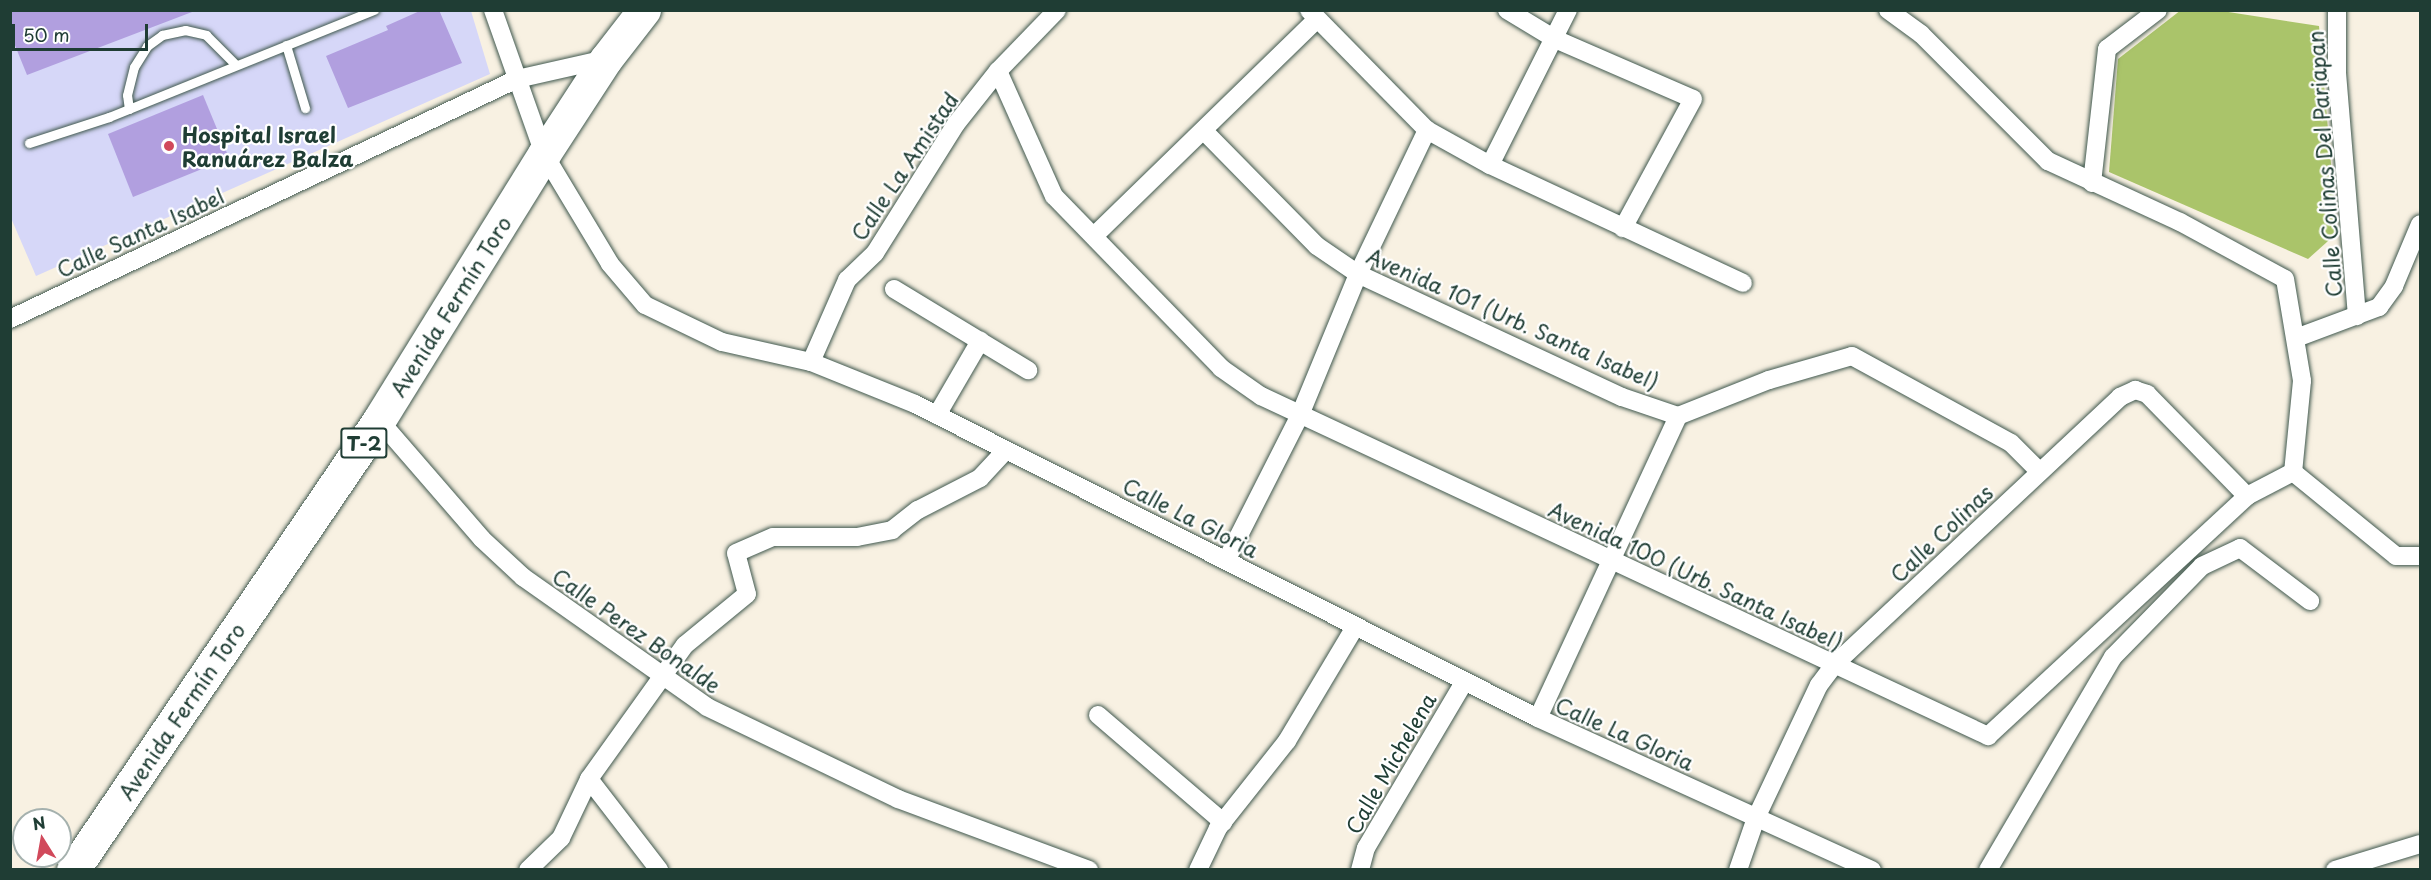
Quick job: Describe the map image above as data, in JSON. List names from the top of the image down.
{
  "streets": {
    "highway": ["Avenida Fermín Toro", "T-2"],
    "street": [
      "Calle Colinas Del Pariapan",
      "Calle La Amistad",
      "Calle Santa Isabel",
      "Avenida 101 (Urb. Santa Isabel)",
      "Calle La Gloria",
      "Calle Colinas",
      "Avenida 100 (Urb. Santa Isabel)",
      "Calle Perez Bonalde",
      "Calle Michelena"
    ]
  },
  "crossings": [
    ["Calle La Amistad", "Calle La Gloria"],
    ["Calle La Amistad", "Avenida 100 (Urb. Santa Isabel)"],
    ["Calle Santa Isabel", "Avenida Fermín Toro"],
    ["Calle Santa Isabel", "Calle La Gloria"],
    ["Avenida Fermín Toro", "Calle La Gloria"],
    ["Avenida Fermín Toro", "Calle Perez Bonalde"],
    ["Calle La Gloria", "Calle Colinas"],
    ["Calle La Gloria", "Calle Michelena"],
    ["Calle Colinas", "Avenida 100 (Urb. Santa Isabel)"]
  ],
  "places": ["Hospital Israel Ranuárez Balza"],
  "scale_bar": "50 m",
  "north": "top"
}
